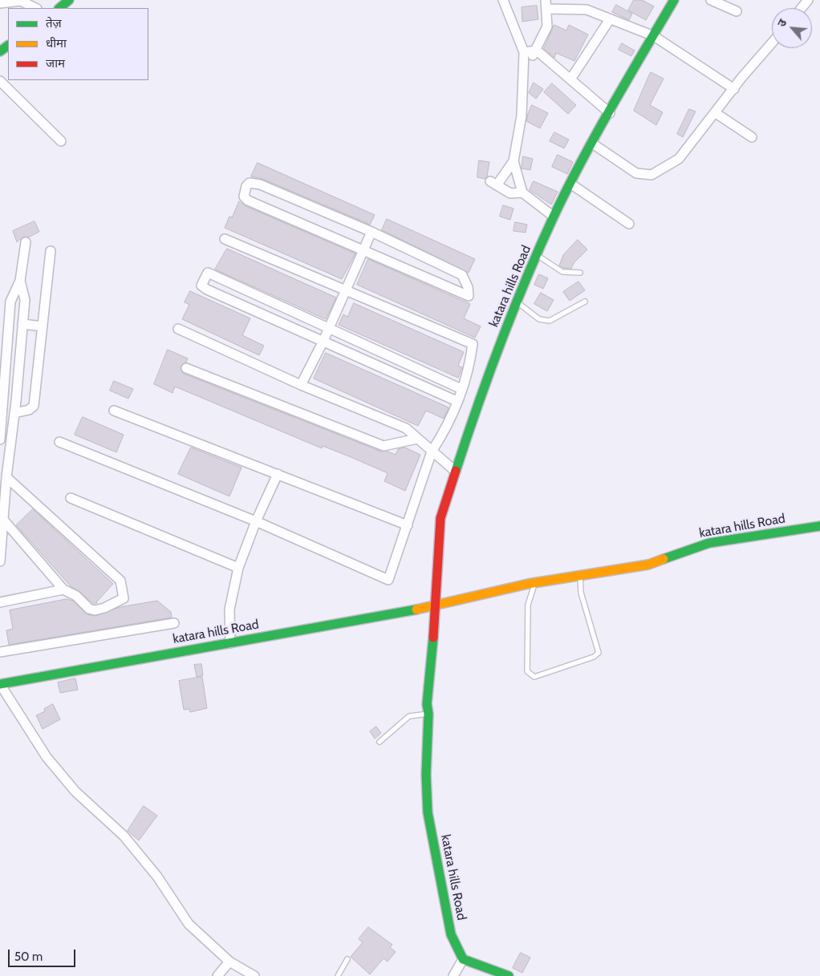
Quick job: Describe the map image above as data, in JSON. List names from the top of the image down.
{
  "streets": {
    "street": ["katara hills Road"]
  },
  "legend": ["तेज़", "धीमा", "जाम"],
  "scale_bar": "50 m",
  "north": "top left"
}
